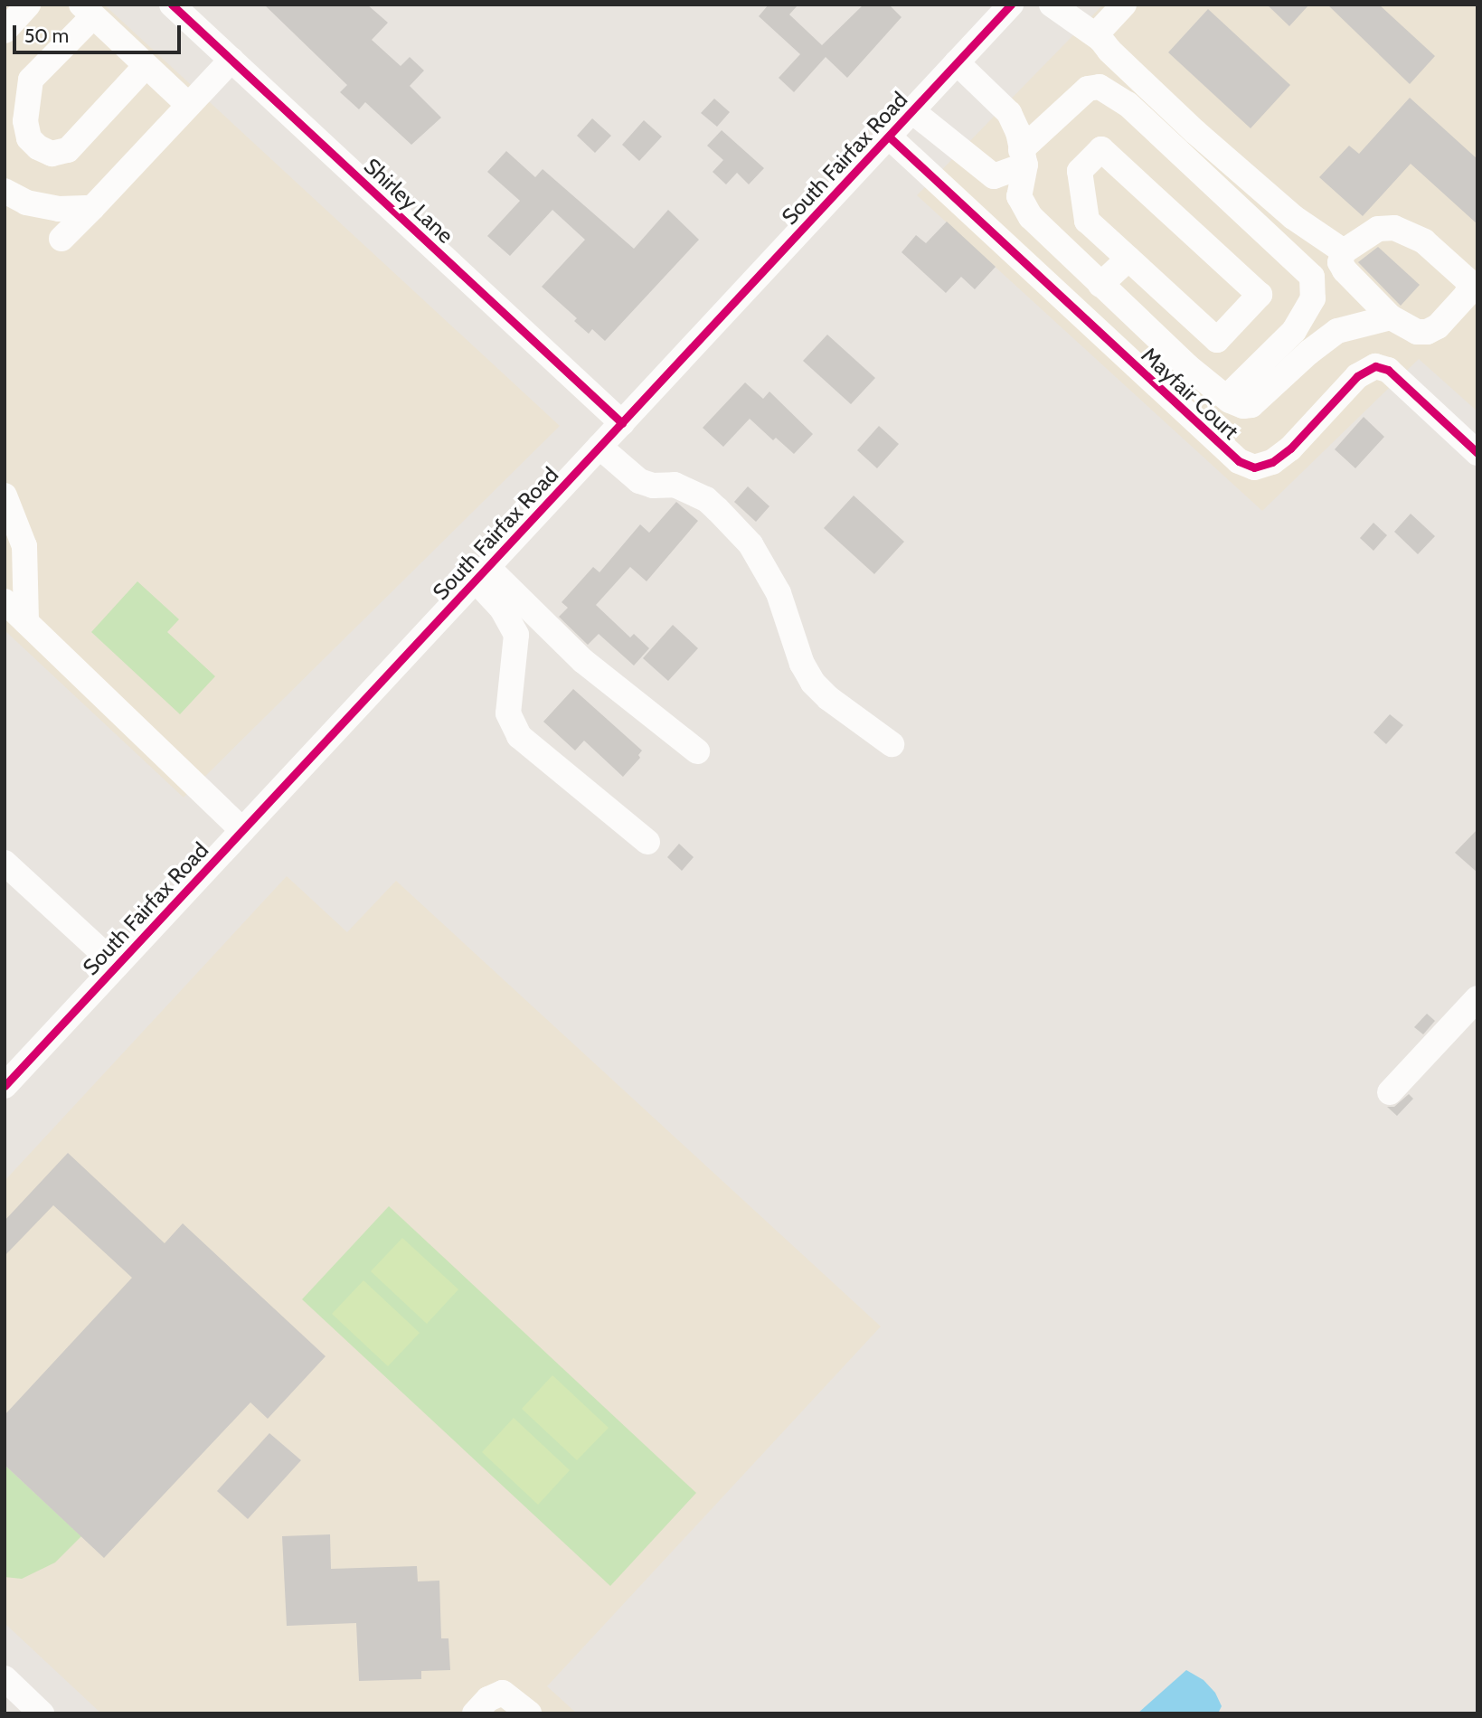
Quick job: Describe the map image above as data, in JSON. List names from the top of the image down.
{
  "streets": {
    "street": ["South Fairfax Road", "Shirley Lane", "Mayfair Court"]
  },
  "crossings": [
    ["South Fairfax Road", "Shirley Lane"],
    ["South Fairfax Road", "Mayfair Court"]
  ],
  "scale_bar": "50 m"
}
